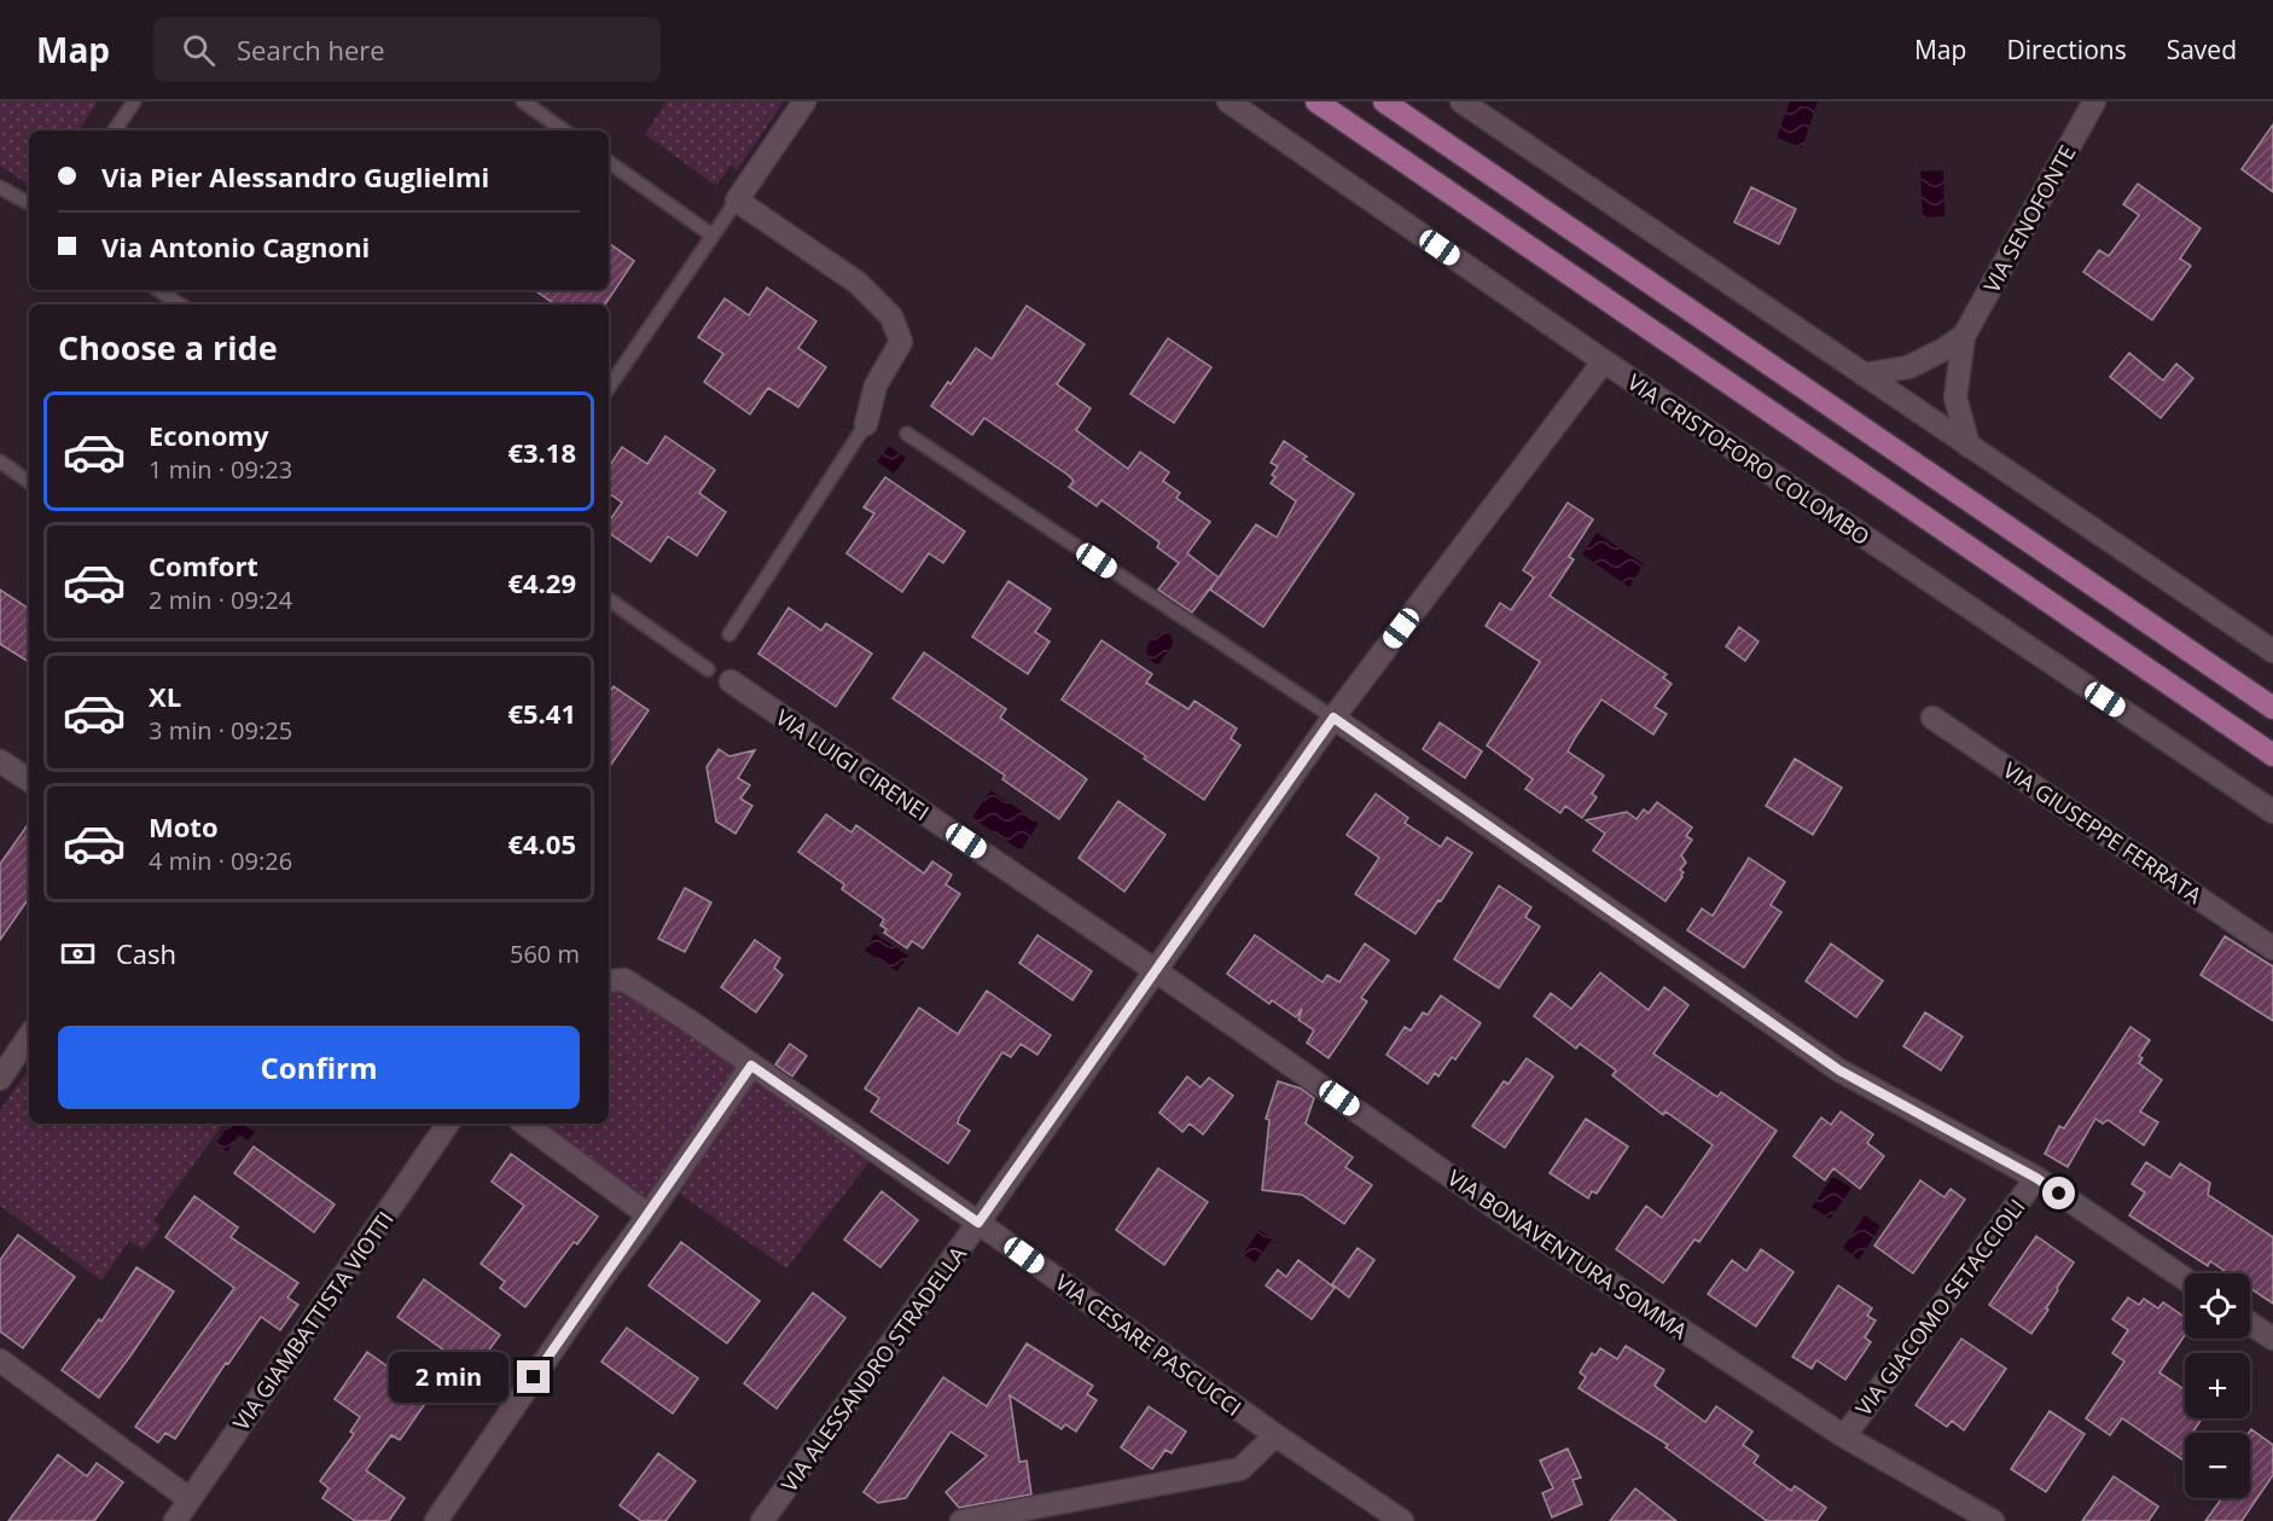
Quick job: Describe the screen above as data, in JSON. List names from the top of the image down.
{
  "streets": {
    "street": [
      "VIA SENOFONTE",
      "VIA CRISTOFORO COLOMBO",
      "VIA LUIGI CIRENEI",
      "VIA GIUSEPPE FERRATA",
      "VIA BONAVENTURA SOMMA",
      "VIA GIACOMO SETACCIOLI",
      "VIA GIAMBATTISTA VIOTTI",
      "VIA CESARE PASCUCCI",
      "VIA ALESSANDRO STRADELLA"
    ]
  },
  "crossings": [
    ["VIA CRISTOFORO COLOMBO", "VIA ALESSANDRO STRADELLA"],
    ["VIA LUIGI CIRENEI", "VIA BONAVENTURA SOMMA"],
    ["VIA LUIGI CIRENEI", "VIA ALESSANDRO STRADELLA"],
    ["VIA BONAVENTURA SOMMA", "VIA GIACOMO SETACCIOLI"],
    ["VIA BONAVENTURA SOMMA", "VIA ALESSANDRO STRADELLA"],
    ["VIA CESARE PASCUCCI", "VIA ALESSANDRO STRADELLA"]
  ],
  "page": {
    "header": "Map",
    "search": "Search here",
    "nav": ["Map", "Directions", "Saved"],
    "banner": ["Via Pier Alessandro Guglielmi", "Via Antonio Cagnoni"],
    "heading": "Choose a ride",
    "list": [
      {
        "name": "Economy",
        "note": "1 min · 09:23",
        "value": "€3.18"
      },
      {
        "name": "Comfort",
        "note": "2 min · 09:24",
        "value": "€4.29"
      },
      {
        "name": "XL",
        "note": "3 min · 09:25",
        "value": "€5.41"
      },
      {
        "name": "Moto",
        "note": "4 min · 09:26",
        "value": "€4.05"
      }
    ],
    "pay": ["Cash", "560 m"],
    "buttons": "Confirm",
    "map_buttons": ["+", "−"],
    "bubble": "2 min"
  }
}
